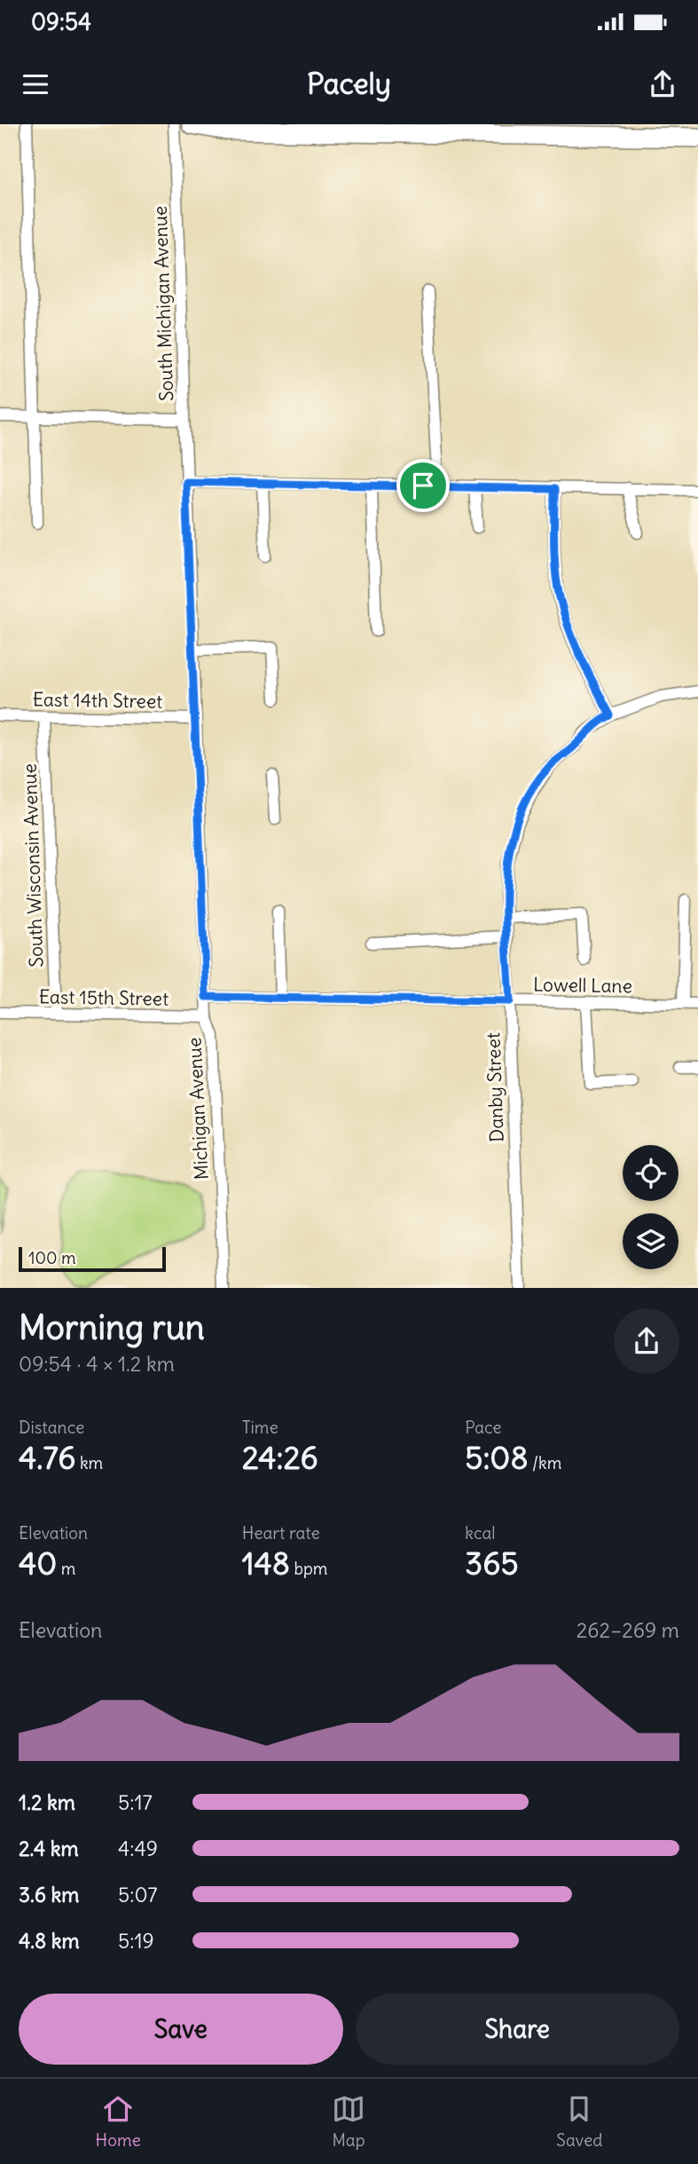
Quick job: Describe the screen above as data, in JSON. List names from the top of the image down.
{
  "streets": {
    "street": [
      "South Michigan Avenue",
      "East 14th Street",
      "South Wisconsin Avenue",
      "Lowell Lane",
      "East 15th Street",
      "Danby Street",
      "Michigan Avenue"
    ]
  },
  "crossings": [
    ["South Michigan Avenue", "Michigan Avenue"],
    ["East 14th Street", "South Wisconsin Avenue"],
    ["East 14th Street", "Michigan Avenue"],
    ["South Wisconsin Avenue", "East 15th Street"],
    ["Lowell Lane", "Danby Street"],
    ["Lowell Lane", "Michigan Avenue"],
    ["East 15th Street", "Michigan Avenue"]
  ],
  "scale_bar": "100 m",
  "page": {
    "status": "09:54",
    "header": "Pacely",
    "scale": "100 m",
    "heading": ["Morning run", "09:54 · 4 × 1.2 km"],
    "stats": [
      ["Distance", "4.76 km"],
      ["Time", "24:26"],
      ["Pace", "5:08 /km"],
      ["Elevation", "40 m"],
      ["Heart rate", "148 bpm"],
      ["kcal", "365"]
    ],
    "chart": ["Elevation", "262–269 m"],
    "list": [
      {
        "name": "1.2 km",
        "note": "5:17"
      },
      {
        "name": "2.4 km",
        "note": "4:49"
      },
      {
        "name": "3.6 km",
        "note": "5:07"
      },
      {
        "name": "4.8 km",
        "note": "5:19"
      }
    ],
    "buttons": ["Save", "Share"],
    "tabs": ["Home", "Map", "Saved"]
  }
}
